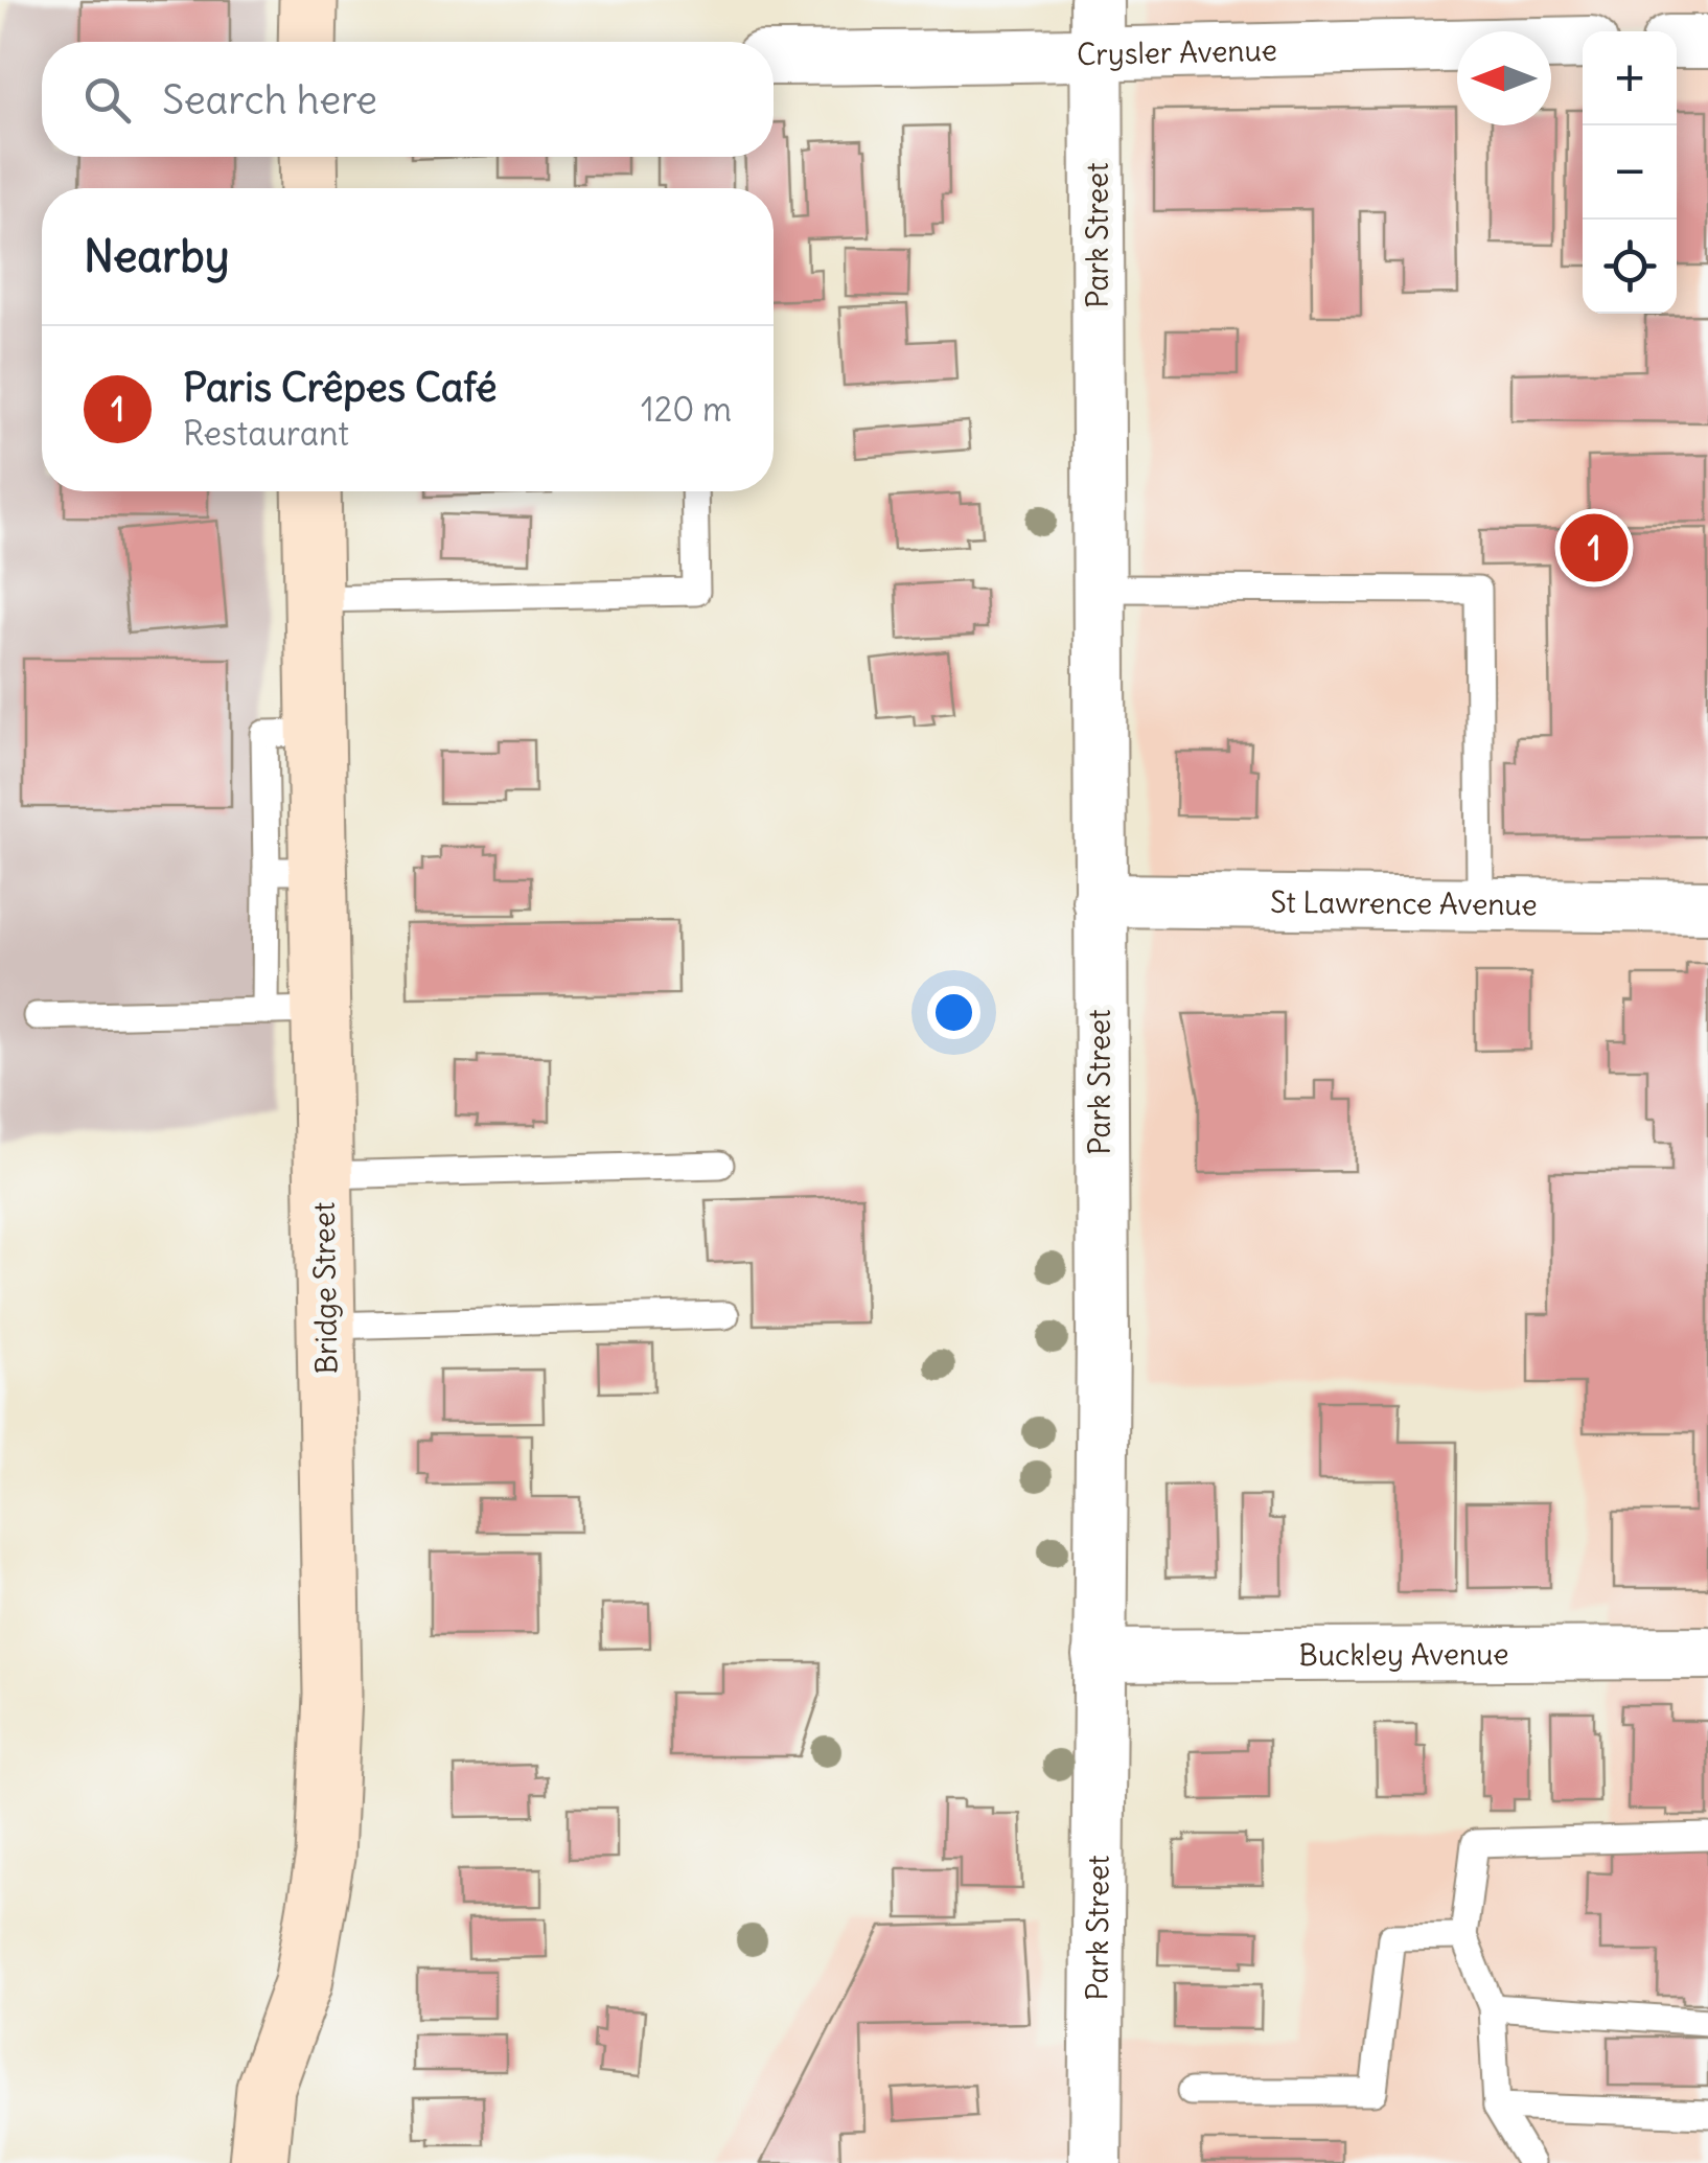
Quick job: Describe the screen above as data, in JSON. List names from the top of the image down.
{
  "streets": {
    "main road": ["Bridge Street"],
    "street": [
      "Crysler Avenue",
      "Park Street",
      "St Lawrence Avenue",
      "Buckley Avenue"
    ]
  },
  "crossings": [
    ["Crysler Avenue", "Park Street"],
    ["Park Street", "St Lawrence Avenue"],
    ["Park Street", "Buckley Avenue"]
  ],
  "north": "left",
  "page": {
    "map_buttons": ["+", "−"],
    "search": "Search here",
    "heading": "Nearby",
    "list": [
      {
        "mark": "1",
        "name": "Paris Crêpes Café",
        "note": "Restaurant",
        "value": "120 m"
      }
    ],
    "pins": "1"
  }
}
